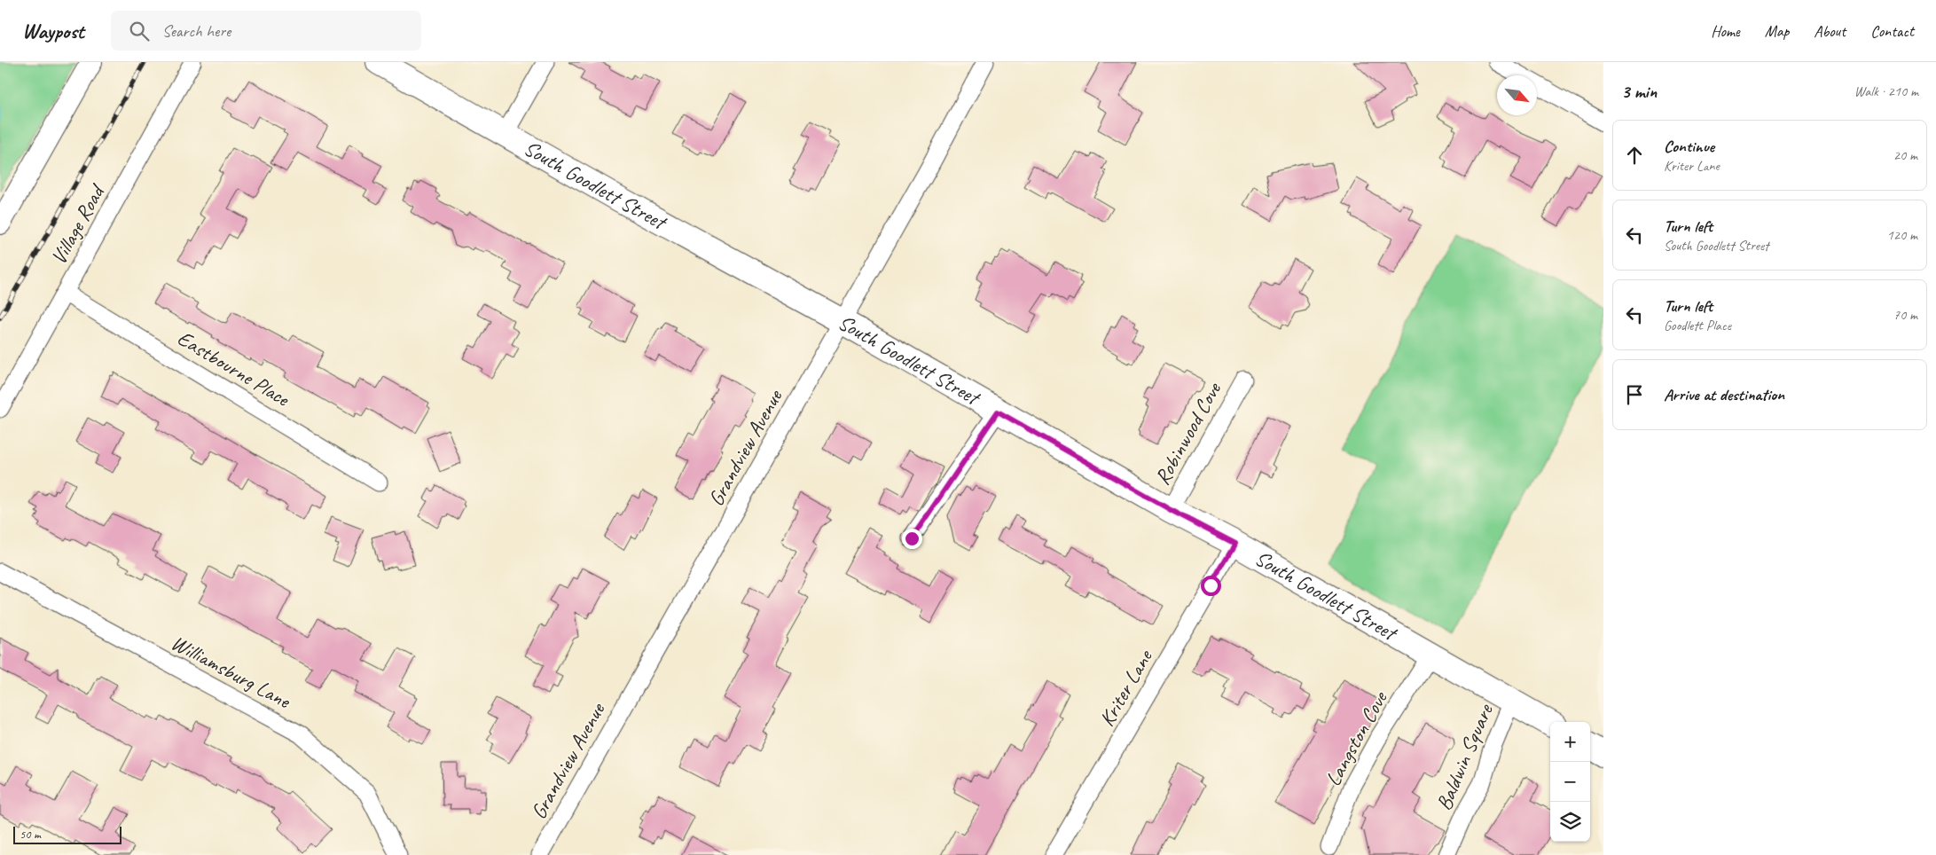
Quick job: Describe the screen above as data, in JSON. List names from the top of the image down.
{
  "streets": {
    "main road": ["South Goodlett Street"],
    "street": [
      "Village Road",
      "Eastbourne Place",
      "Robinwood Cove",
      "Grandview Avenue",
      "Williamsburg Lane",
      "Kriter Lane",
      "Langston Cove",
      "Baldwin Square"
    ]
  },
  "crossings": [
    ["South Goodlett Street", "Robinwood Cove"],
    ["South Goodlett Street", "Grandview Avenue"],
    ["South Goodlett Street", "Kriter Lane"],
    ["South Goodlett Street", "Langston Cove"],
    ["South Goodlett Street", "Baldwin Square"],
    ["Village Road", "Eastbourne Place"]
  ],
  "scale_bar": "50 m",
  "north": "bottom right",
  "page": {
    "header": "Waypost",
    "search": "Search here",
    "nav": [
      "Home",
      "Map",
      "About",
      "Contact"
    ],
    "heading": ["3 min", "Walk · 210 m"],
    "list": [
      ["Continue", "Kriter Lane", "20 m"],
      ["Turn left", "South Goodlett Street", "120 m"],
      ["Turn left", "Goodlett Place", "70 m"],
      "Arrive at destination"
    ],
    "map_buttons": ["+", "−"],
    "scale": "50 m"
  }
}
